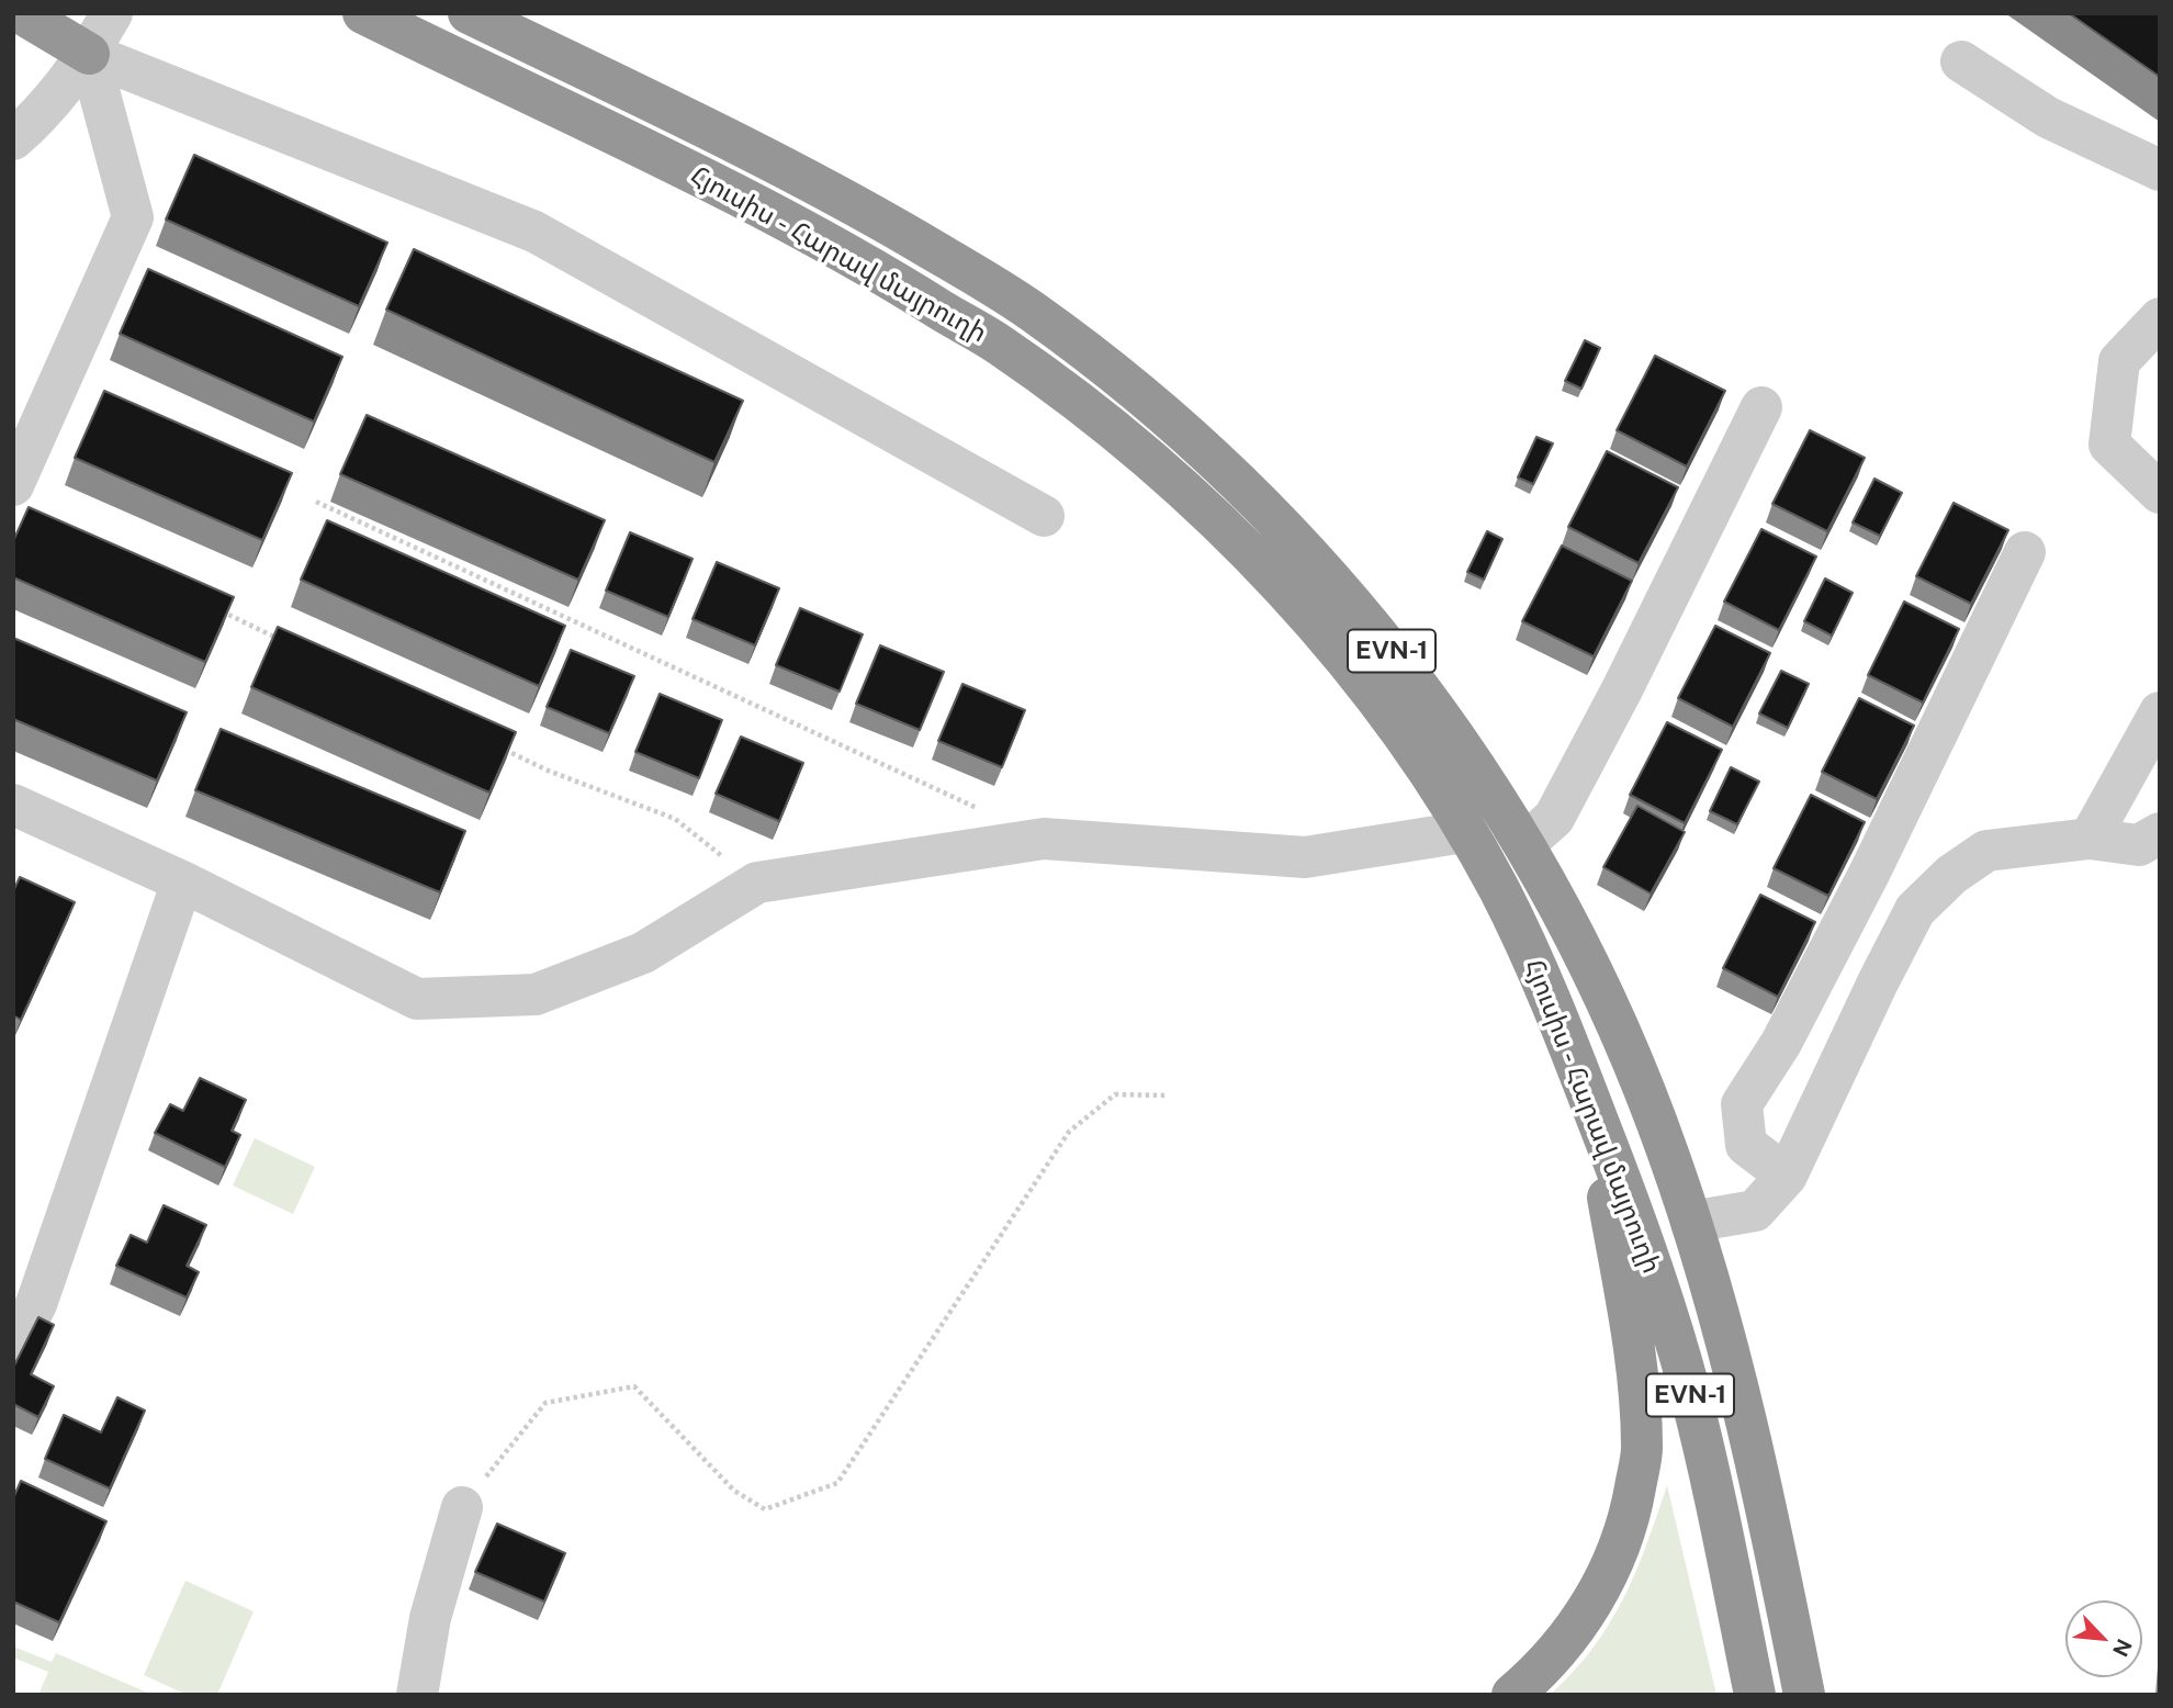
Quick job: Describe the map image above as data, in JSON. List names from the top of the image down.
{
  "streets": {
    "highway": ["Հյուսիս - Հարավ մայրուղի", "EVN-1"]
  },
  "north": "bottom right"
}
